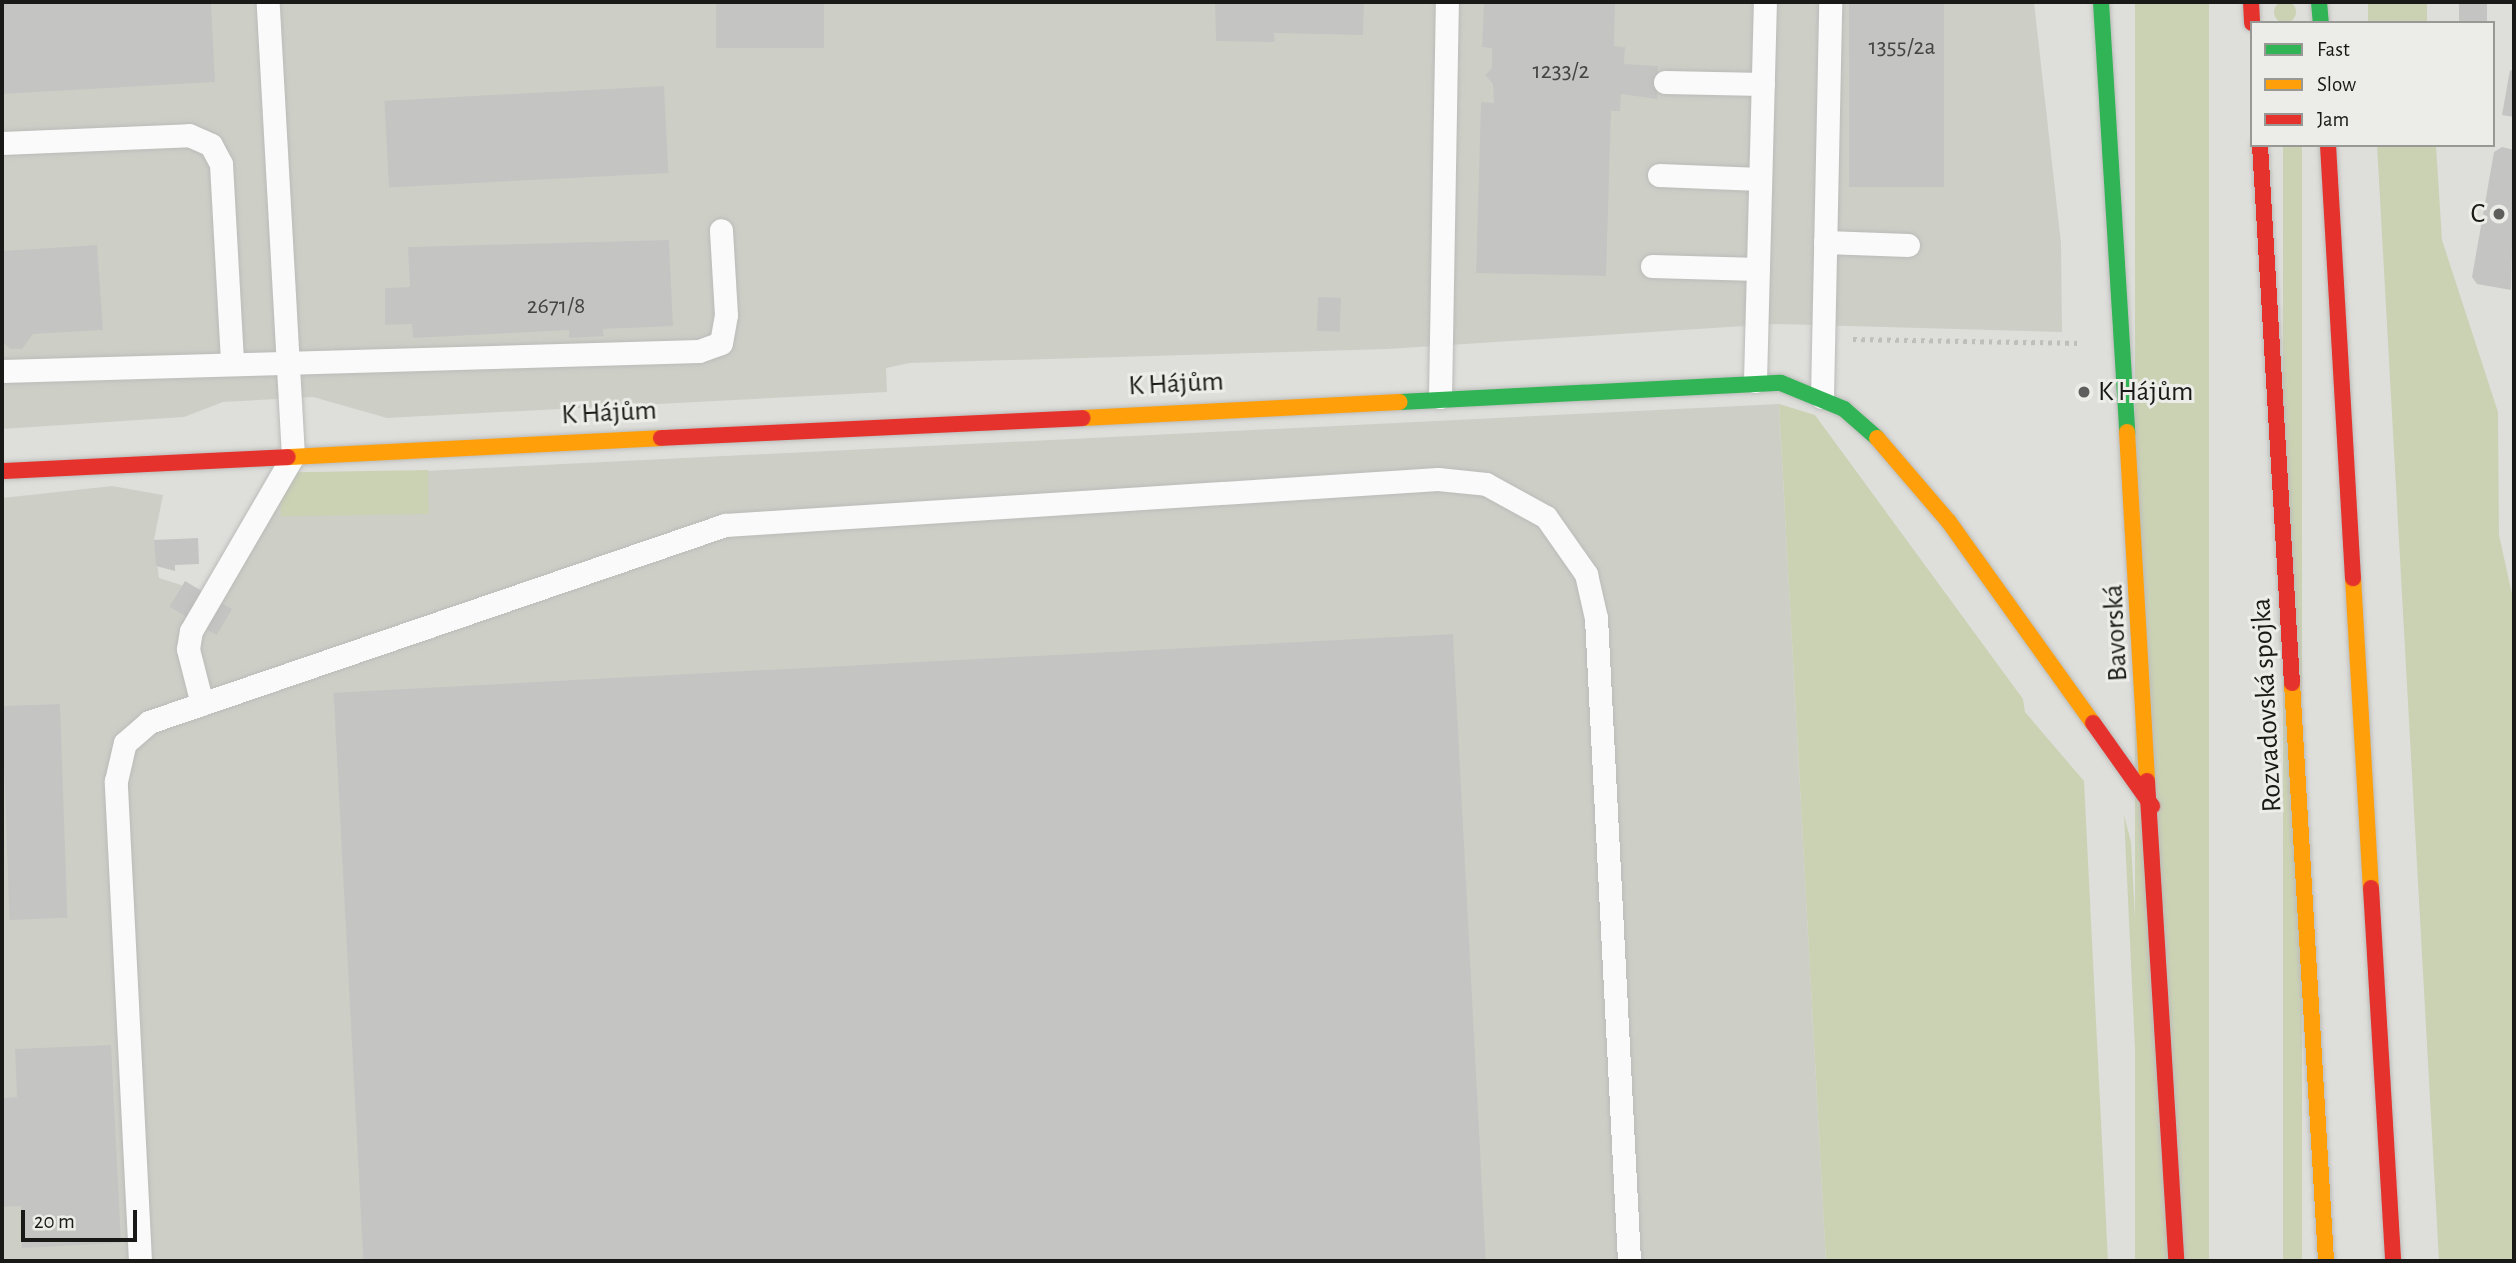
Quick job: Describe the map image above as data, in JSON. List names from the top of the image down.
{
  "streets": {
    "main road": ["K Hájům", "Bavorská", "Rozvadovská spojka"]
  },
  "crossings": [
    ["K Hájům", "Bavorská"]
  ],
  "places": ["C", "K Hájům"],
  "house_numbers": ["1355/2a", "1233/2", "2671/8"],
  "legend": ["Fast", "Slow", "Jam"],
  "scale_bar": "20 m"
}
